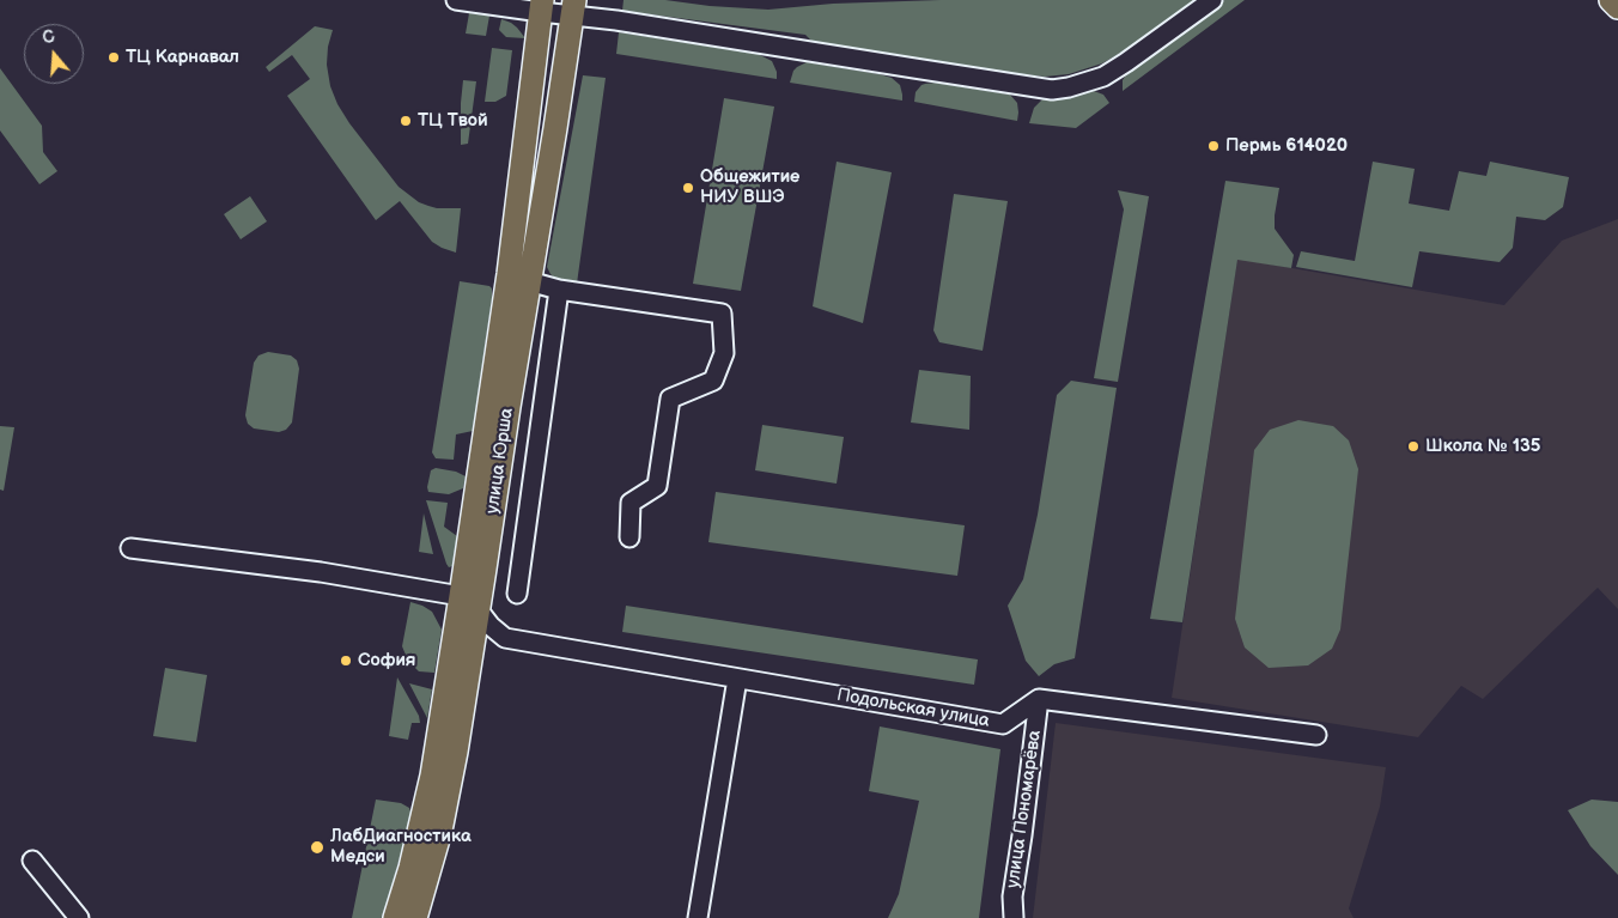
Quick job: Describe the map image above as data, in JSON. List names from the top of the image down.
{
  "streets": {
    "main road": ["улица Юрша"],
    "street": ["Подольская улица", "улица Пономарёва"]
  },
  "crossings": [
    ["улица Юрша", "Подольская улица"],
    ["Подольская улица", "улица Пономарёва"]
  ],
  "places": [
    "ТЦ Карнавал",
    "ТЦ Твой",
    "Пермь 614020",
    "Общежитие НИУ ВШЭ",
    "Школа № 135",
    "София",
    "ЛабДиагностика Медси"
  ],
  "north": "top"
}
